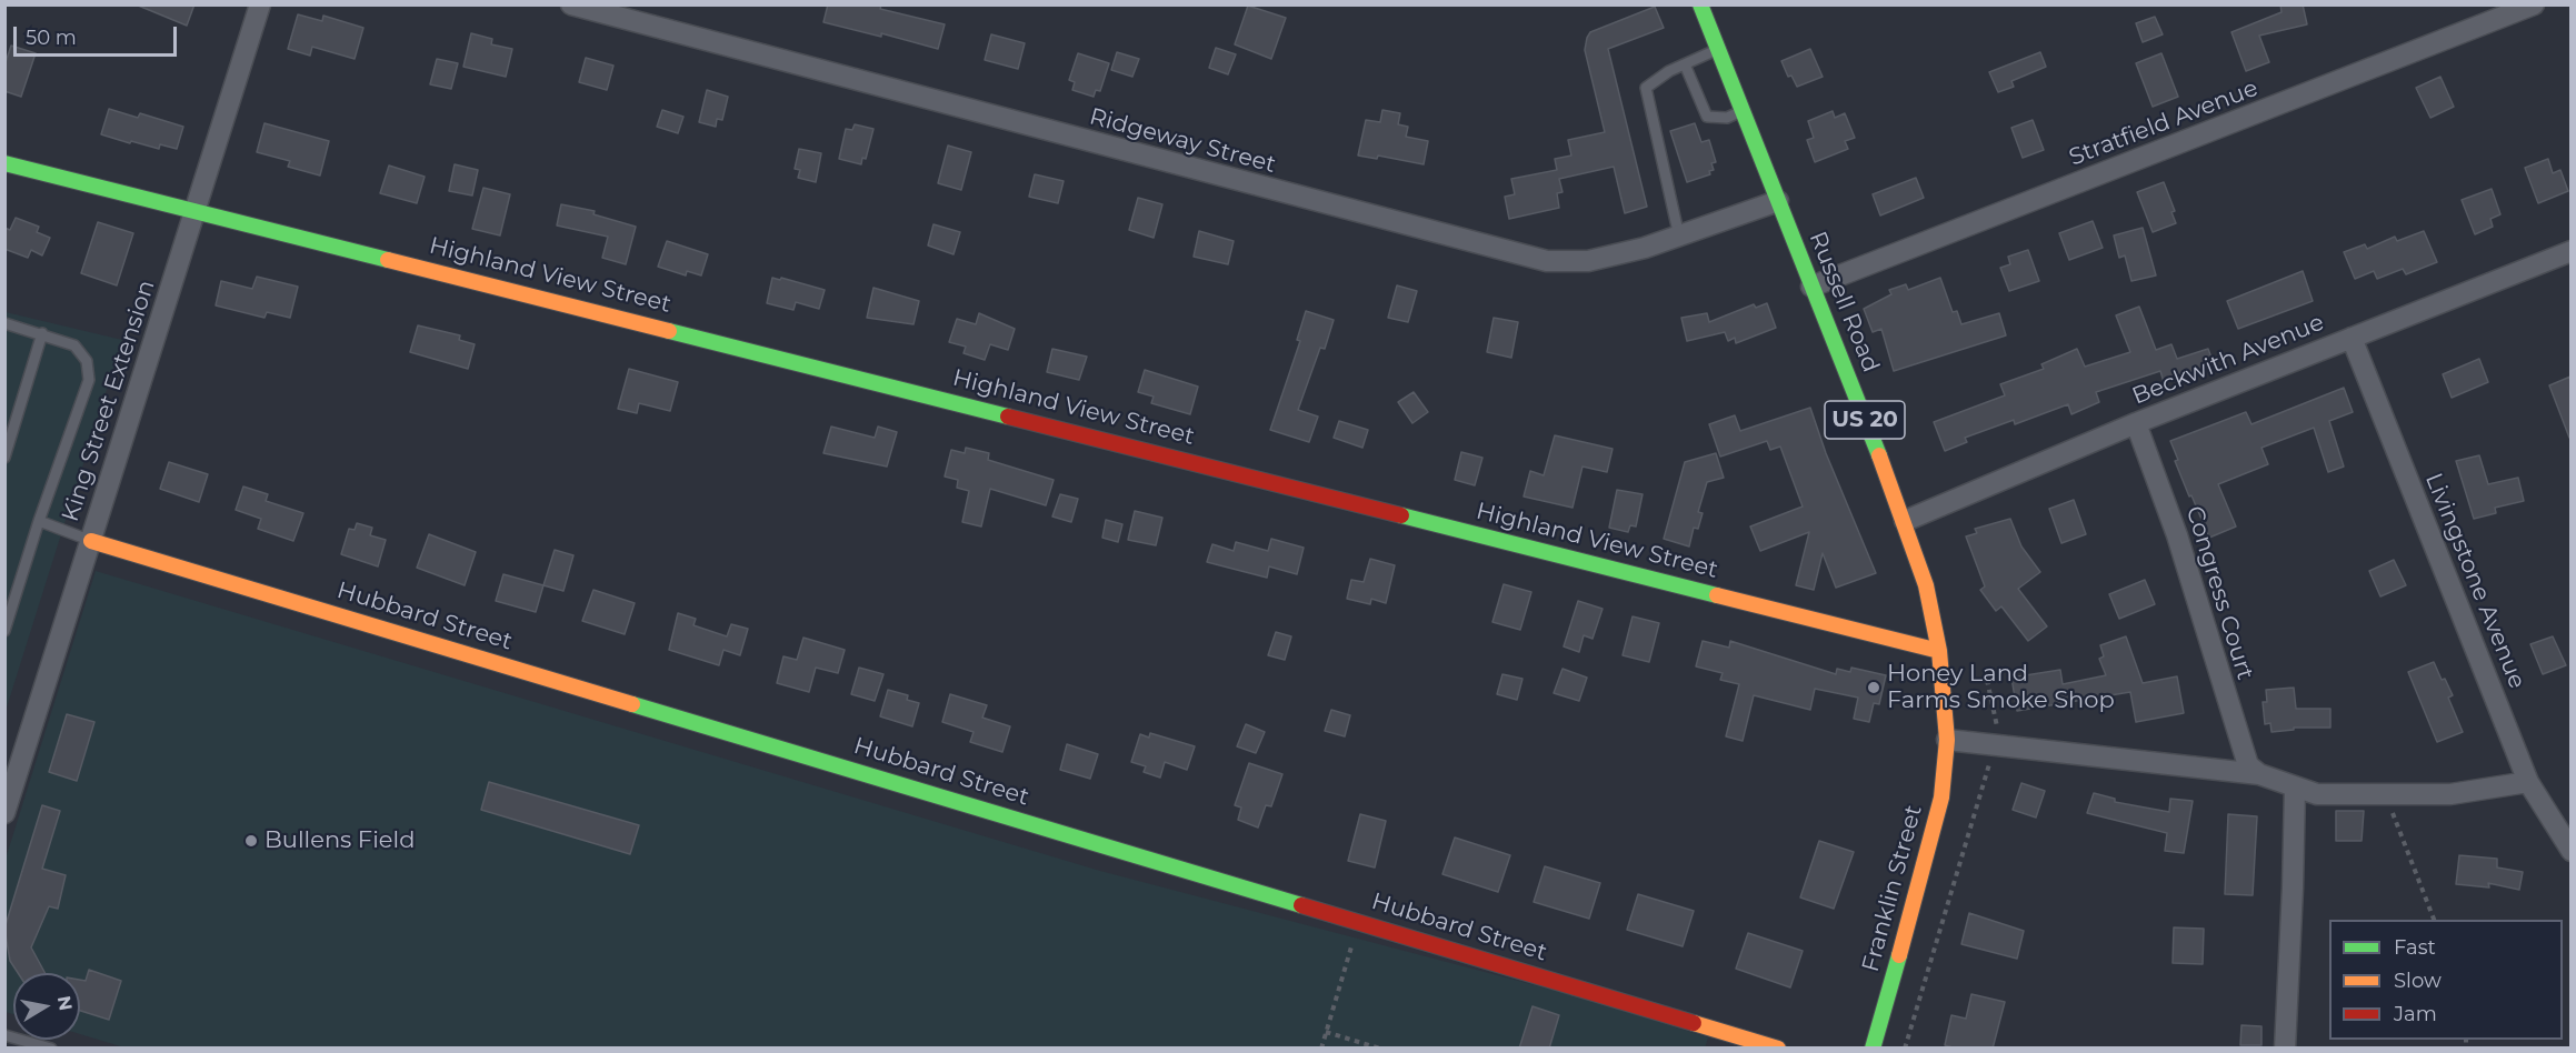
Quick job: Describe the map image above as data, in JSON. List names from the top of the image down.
{
  "streets": {
    "street": [
      "Stratfield Avenue",
      "Ridgeway Street",
      "Highland View Street",
      "Russell Road",
      "Beckwith Avenue",
      "King Street Extension",
      "US 20",
      "Livingstone Avenue",
      "Congress Court",
      "Hubbard Street",
      "Franklin Street"
    ]
  },
  "crossings": [
    ["Stratfield Avenue", "Russell Road"],
    ["Ridgeway Street", "Russell Road"],
    ["Highland View Street", "Russell Road"],
    ["Highland View Street", "King Street Extension"],
    ["Russell Road", "Beckwith Avenue"],
    ["Russell Road", "Franklin Street"],
    ["Beckwith Avenue", "Livingstone Avenue"],
    ["Beckwith Avenue", "Congress Court"],
    ["King Street Extension", "Hubbard Street"]
  ],
  "places": ["Honey Land Farms Smoke Shop", "Bullens Field"],
  "legend": ["Fast", "Slow", "Jam"],
  "scale_bar": "50 m",
  "north": "right"
}
